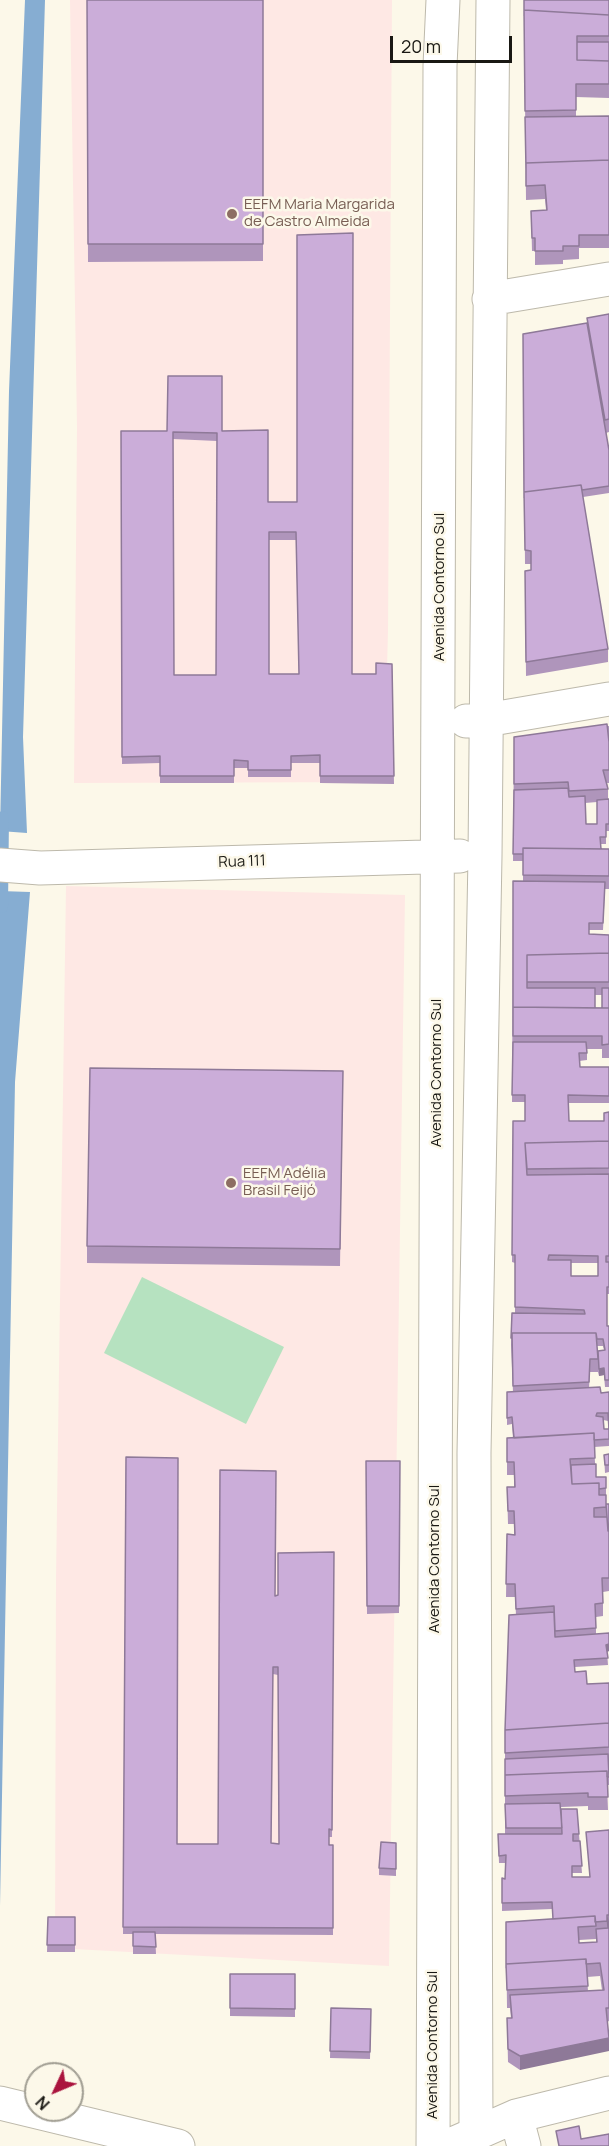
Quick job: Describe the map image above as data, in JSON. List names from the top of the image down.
{
  "streets": {
    "street": ["Avenida Contorno Sul", "Rua 111"]
  },
  "crossings": [
    ["Avenida Contorno Sul", "Rua 111"]
  ],
  "places": ["EEFM Maria Margarida de Castro Almeida", "EEFM Adélia Brasil Feijó"],
  "scale_bar": "20 m",
  "north": "bottom left"
}
